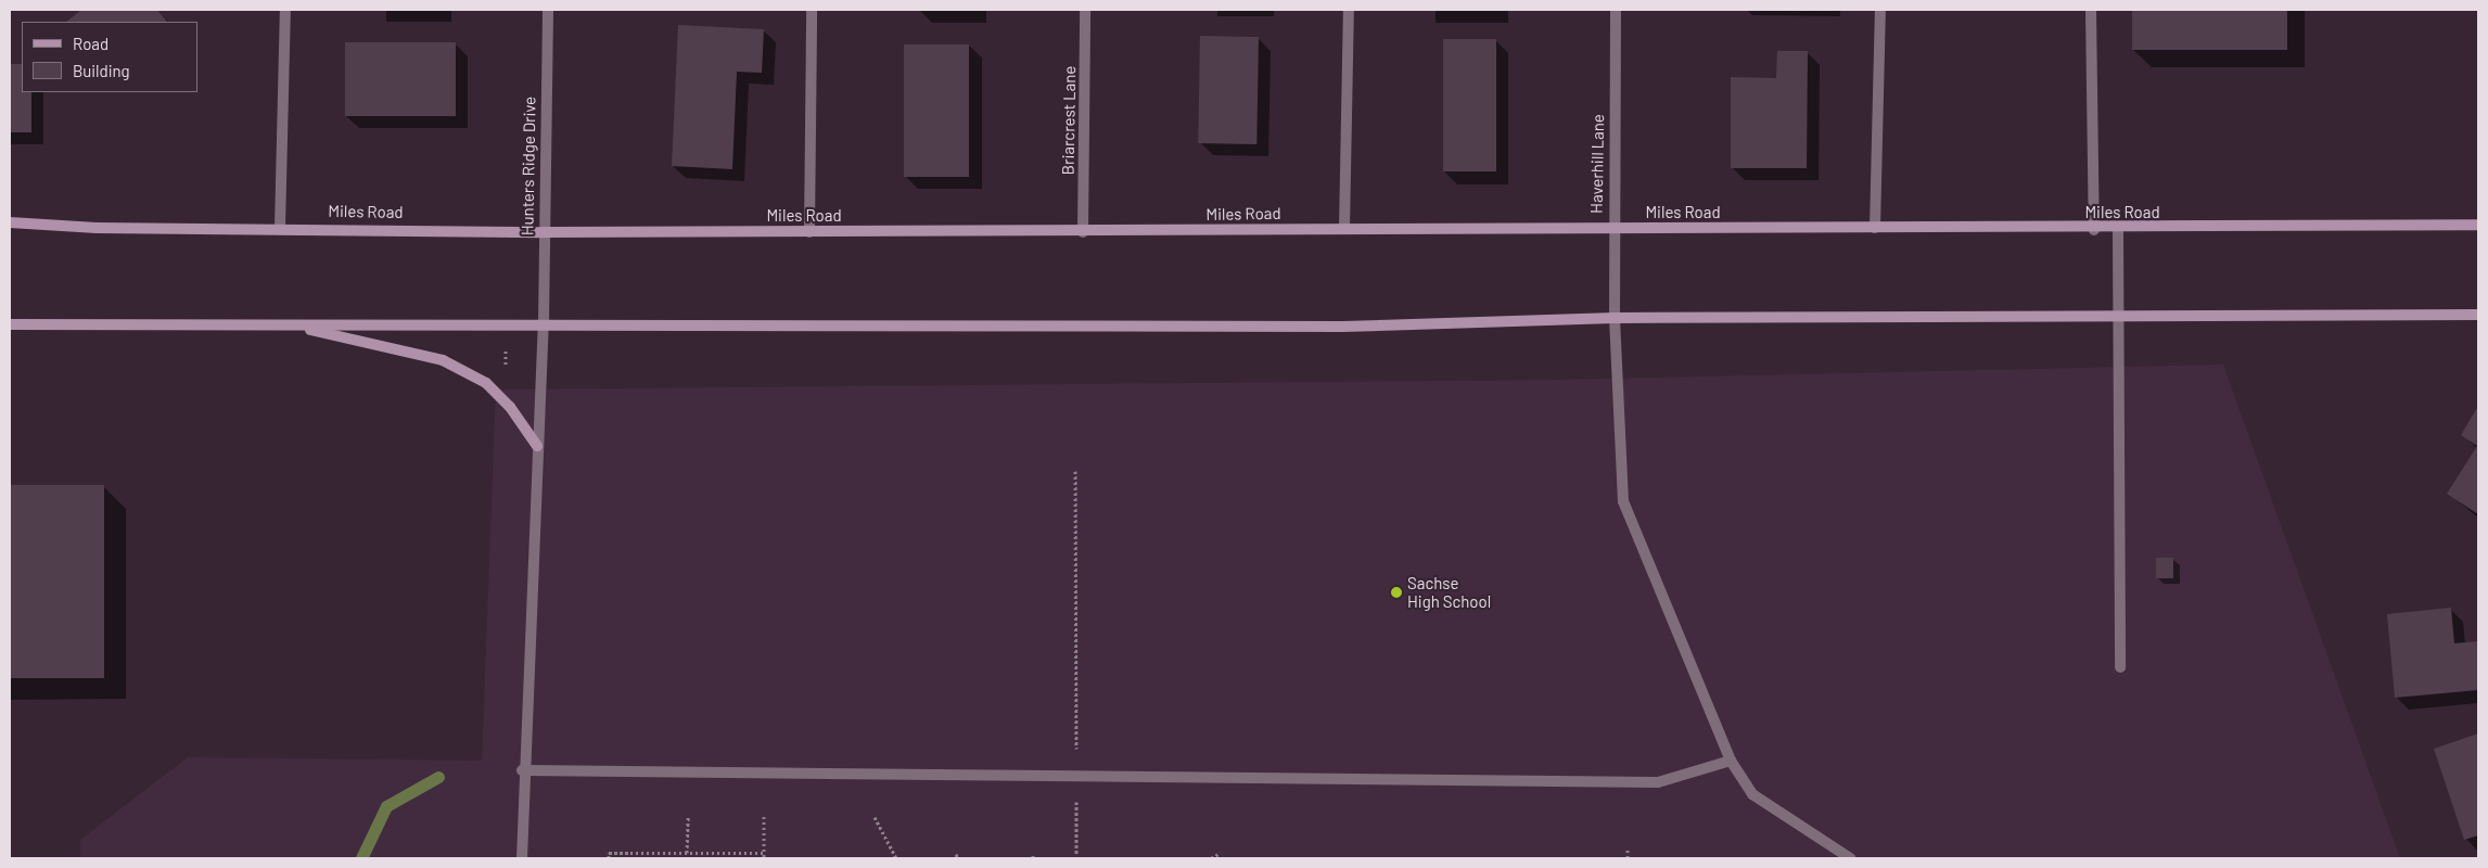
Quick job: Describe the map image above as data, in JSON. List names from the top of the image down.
{
  "streets": {
    "main road": ["Miles Road"],
    "street": ["Briarcrest Lane", "Haverhill Lane", "Hunters Ridge Drive"]
  },
  "crossings": [
    ["Briarcrest Lane", "Miles Road"],
    ["Haverhill Lane", "Miles Road"],
    ["Hunters Ridge Drive", "Miles Road"]
  ],
  "places": ["Sachse High School"],
  "legend": ["Road", "Building"]
}
